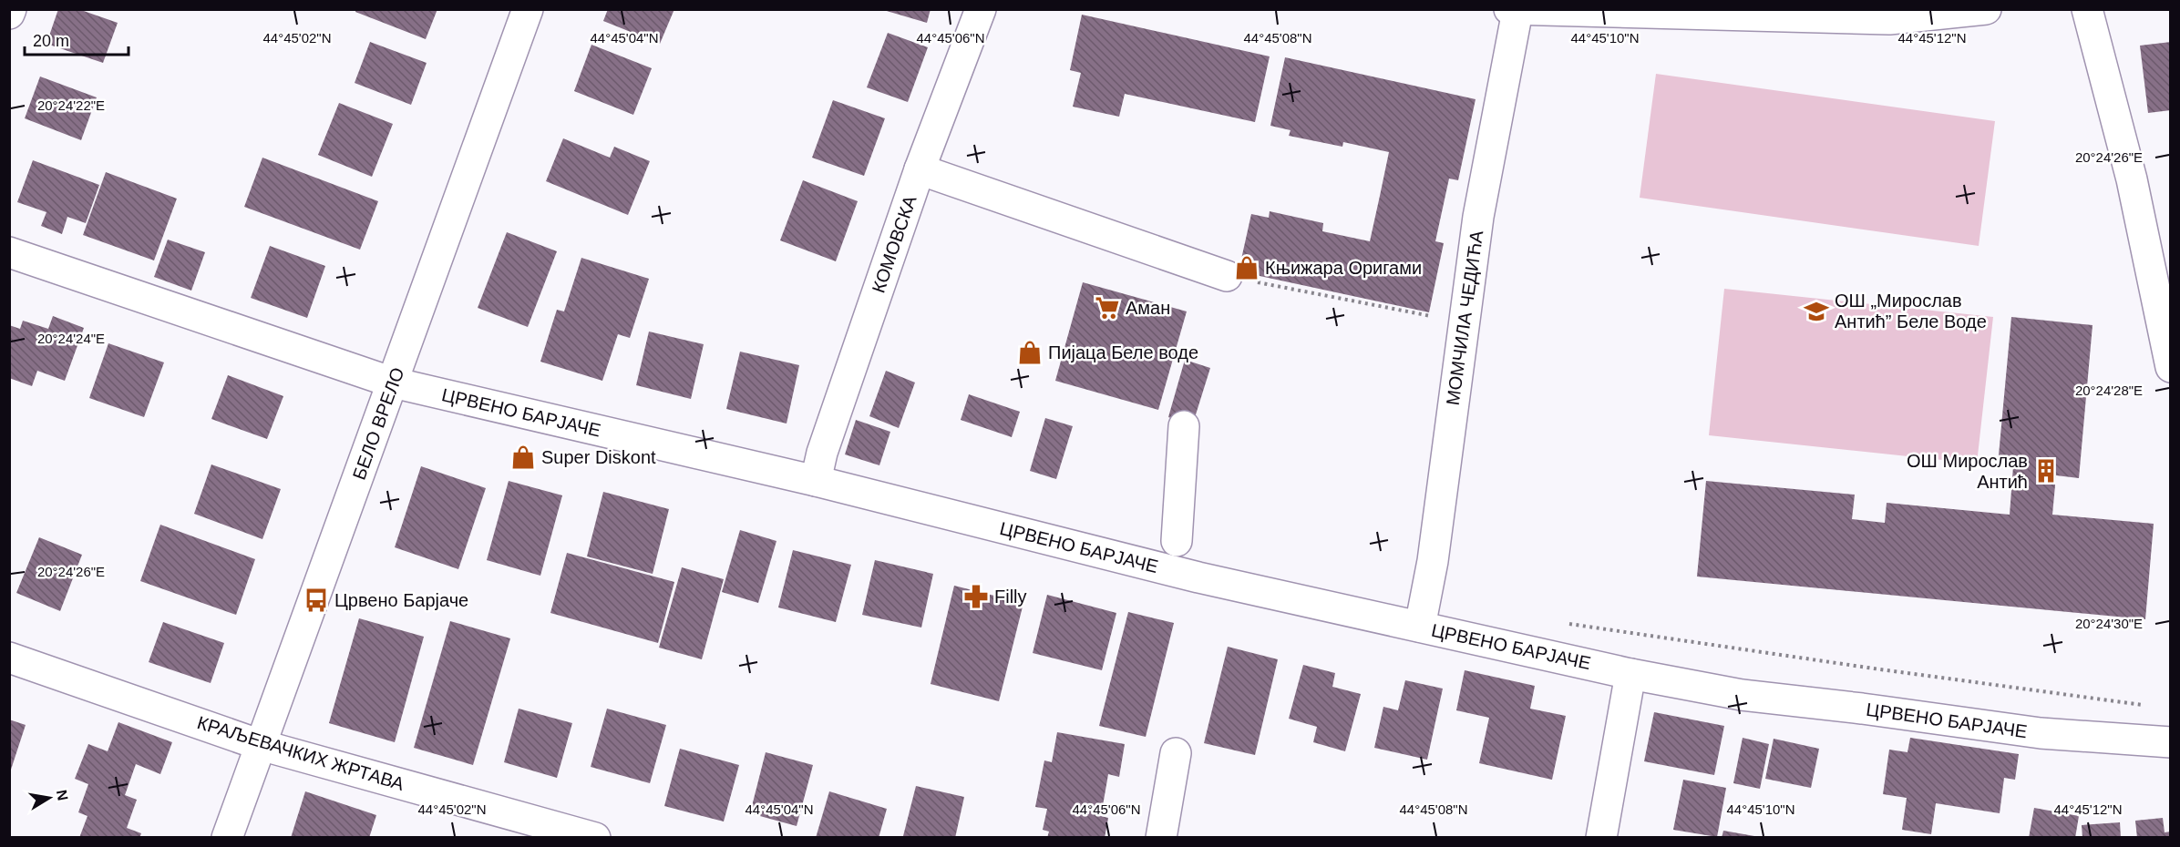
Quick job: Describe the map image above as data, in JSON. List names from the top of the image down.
{
  "streets": {
    "street": [
      "КОМОВСКА",
      "МОМЧИЛА ЧЕДИЋА",
      "ЦРВЕНО БАРЈАЧЕ",
      "БЕЛО ВРЕЛО",
      "КРАЉЕВАЧКИХ ЖРТАВА"
    ]
  },
  "crossings": [
    ["КОМОВСКА", "ЦРВЕНО БАРЈАЧЕ"],
    ["МОМЧИЛА ЧЕДИЋА", "ЦРВЕНО БАРЈАЧЕ"],
    ["ЦРВЕНО БАРЈАЧЕ", "БЕЛО ВРЕЛО"],
    ["БЕЛО ВРЕЛО", "КРАЉЕВАЧКИХ ЖРТАВА"]
  ],
  "places": {
    "shop": ["Књижара Оригами", "Пијаца Беле воде", "Super Diskont"],
    "supermarket": ["Аман"],
    "school or university": ["ОШ „Мирослав Антић” Беле Воде"],
    "building": ["ОШ Мирослав Антић"],
    "pharmacy": ["Filly"],
    "bus stop": ["Црвено Барјаче"]
  },
  "scale_bar": "20 m",
  "north": "right",
  "coordinates": [
    "44°45'02\"N",
    "44°45'04\"N",
    "44°45'06\"N",
    "44°45'08\"N",
    "44°45'10\"N",
    "44°45'12\"N",
    "20°24'22\"E",
    "20°24'26\"E",
    "20°24'24\"E",
    "20°24'28\"E",
    "20°24'30\"E"
  ]
}
